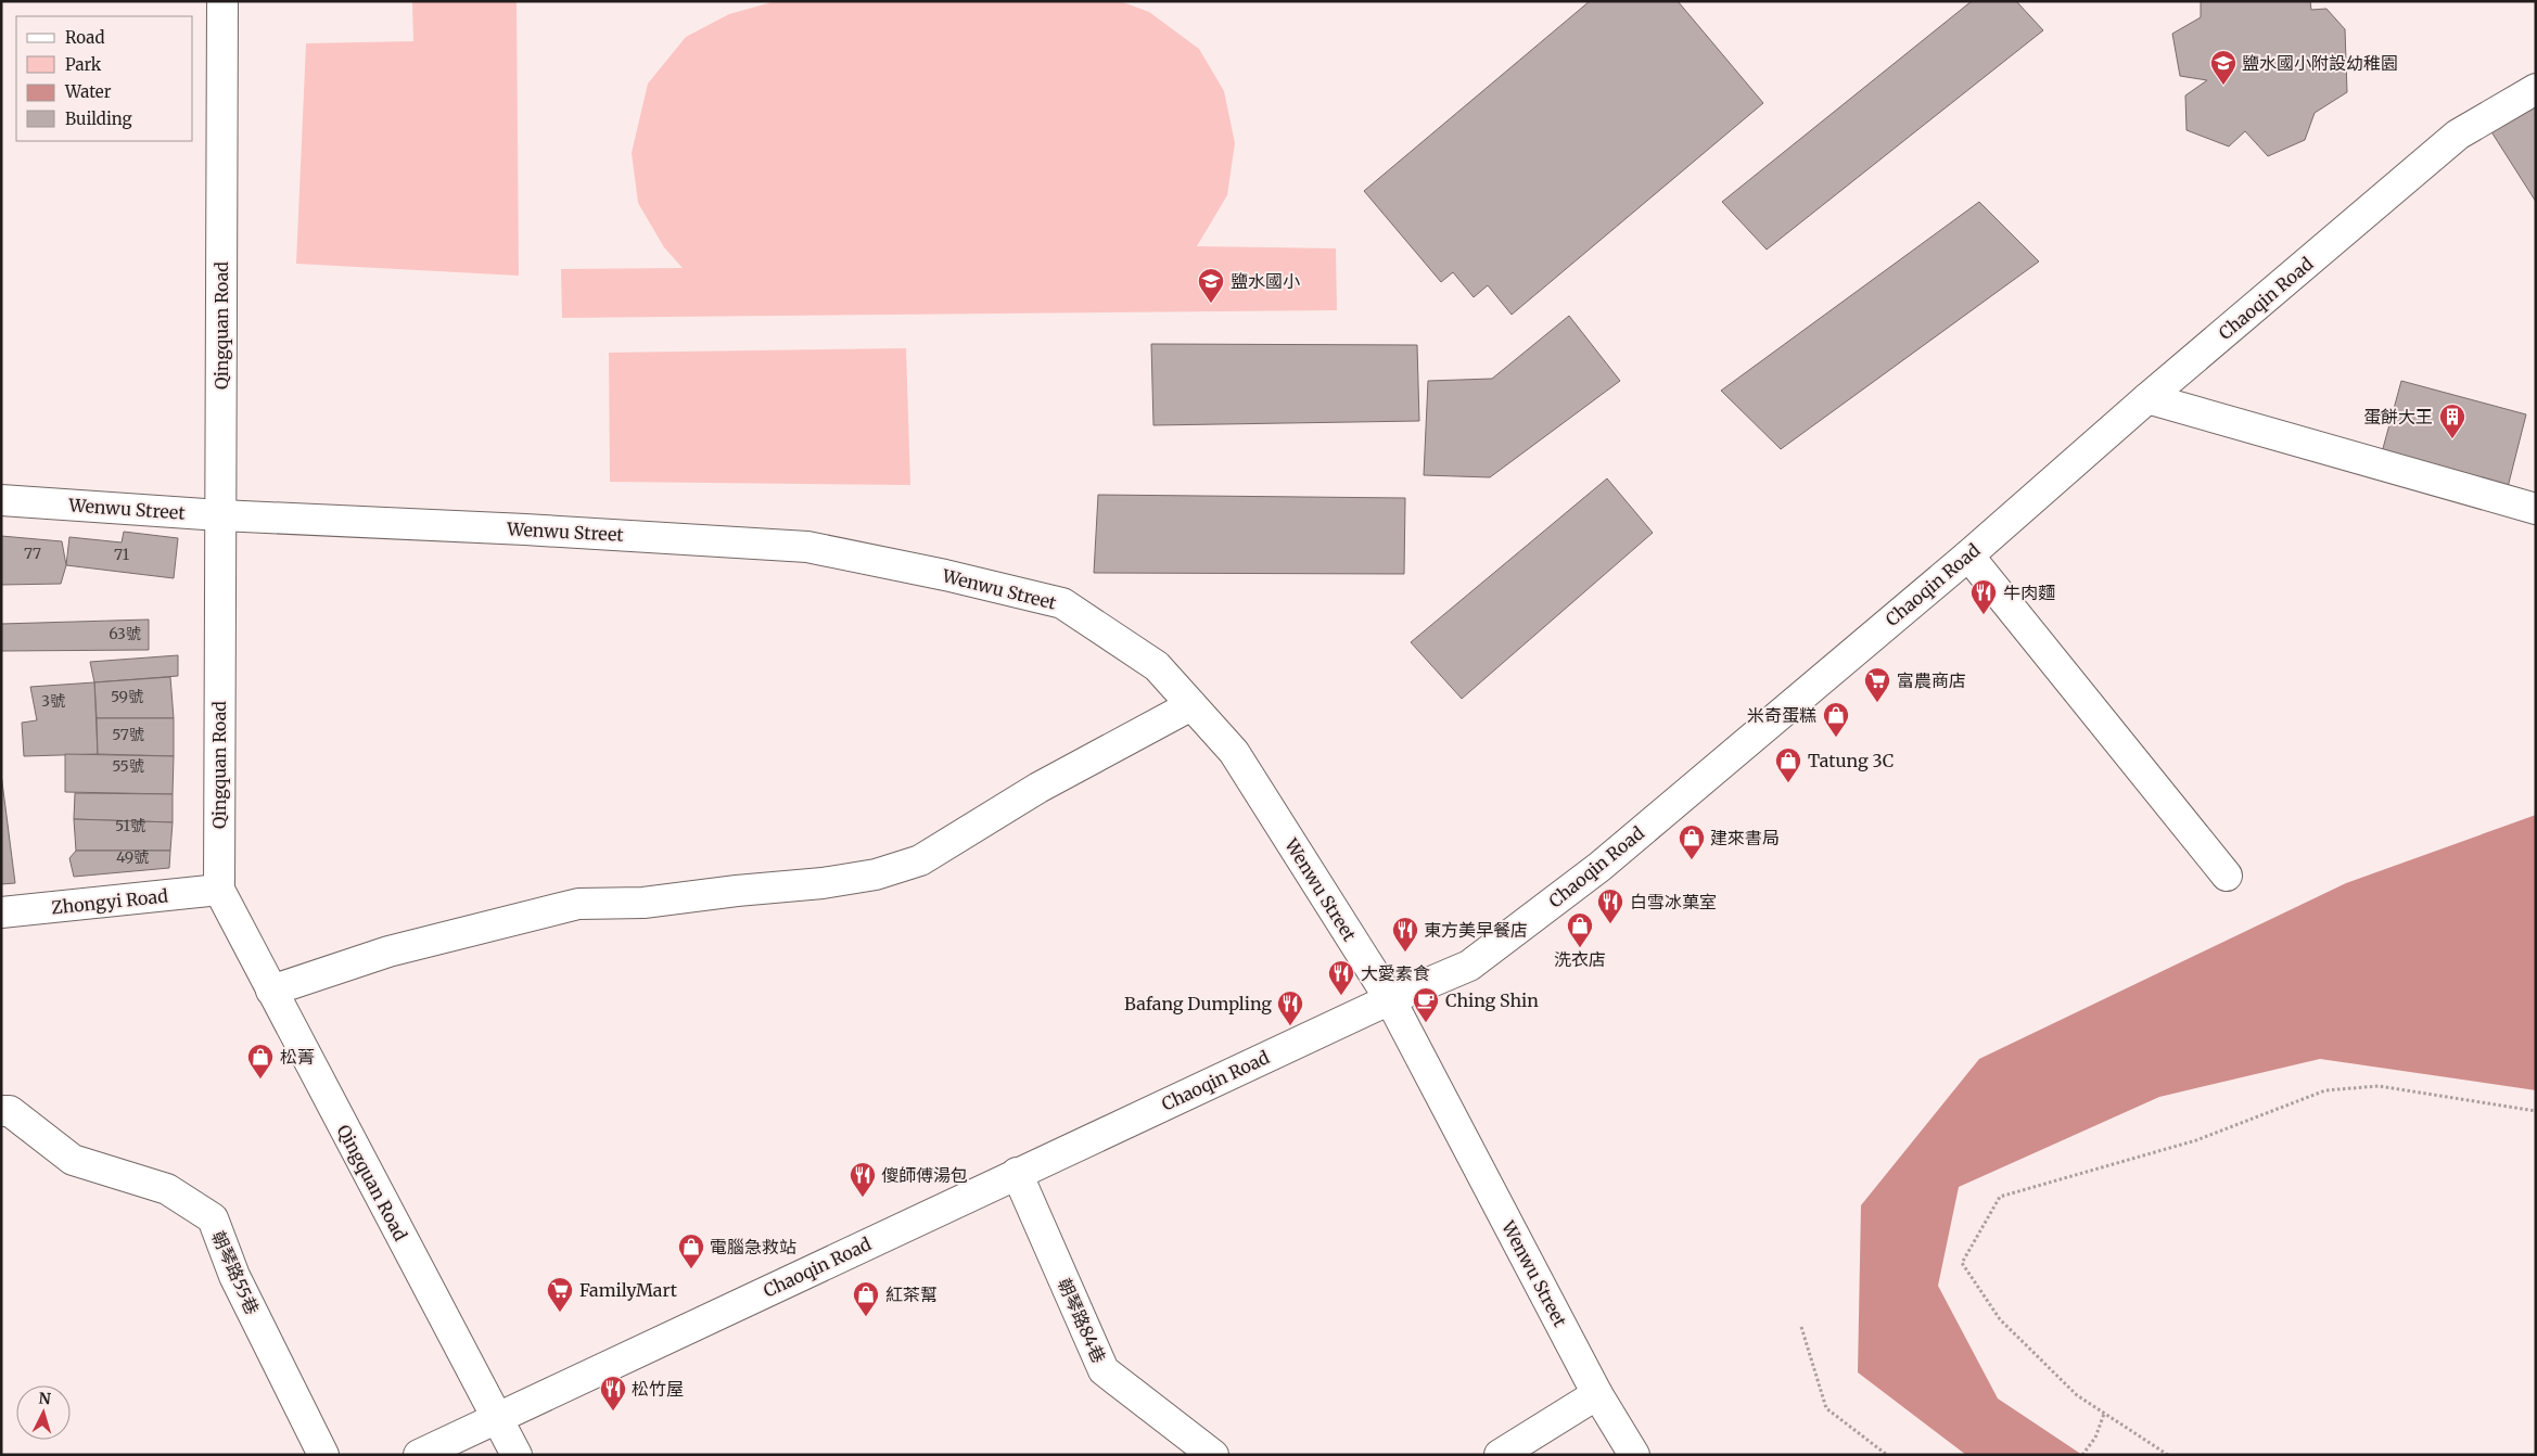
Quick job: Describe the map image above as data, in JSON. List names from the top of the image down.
{
  "streets": {
    "street": [
      "Chaoqin Road",
      "Qingquan Road",
      "Wenwu Street",
      "Zhongyi Road",
      "朝琴路55巷",
      "朝琴路84巷"
    ]
  },
  "crossings": [
    ["Chaoqin Road", "Qingquan Road"],
    ["Chaoqin Road", "Wenwu Street"],
    ["Chaoqin Road", "朝琴路84巷"],
    ["Qingquan Road", "Wenwu Street"],
    ["Qingquan Road", "Zhongyi Road"]
  ],
  "places": {
    "school or university": ["鹽水國小附設幼稚園", "鹽水國小"],
    "building": ["蛋餅大王"],
    "restaurant": [
      "牛肉麵",
      "白雪冰菓室",
      "東方美早餐店",
      "大愛素食",
      "Bafang Dumpling",
      "傻師傅湯包",
      "松竹屋"
    ],
    "supermarket": ["富農商店", "FamilyMart"],
    "shop": [
      "米奇蛋糕",
      "Tatung 3C",
      "建來書局",
      "洗衣店",
      "松菁",
      "電腦急救站",
      "紅茶幫"
    ],
    "cafe": ["Ching Shin"]
  },
  "house_numbers": [
    "77",
    "71",
    "63號",
    "59號",
    "3號",
    "57號",
    "55號",
    "51號",
    "49號"
  ],
  "legend": [
    "Road",
    "Park",
    "Water",
    "Building"
  ],
  "north": "top"
}
